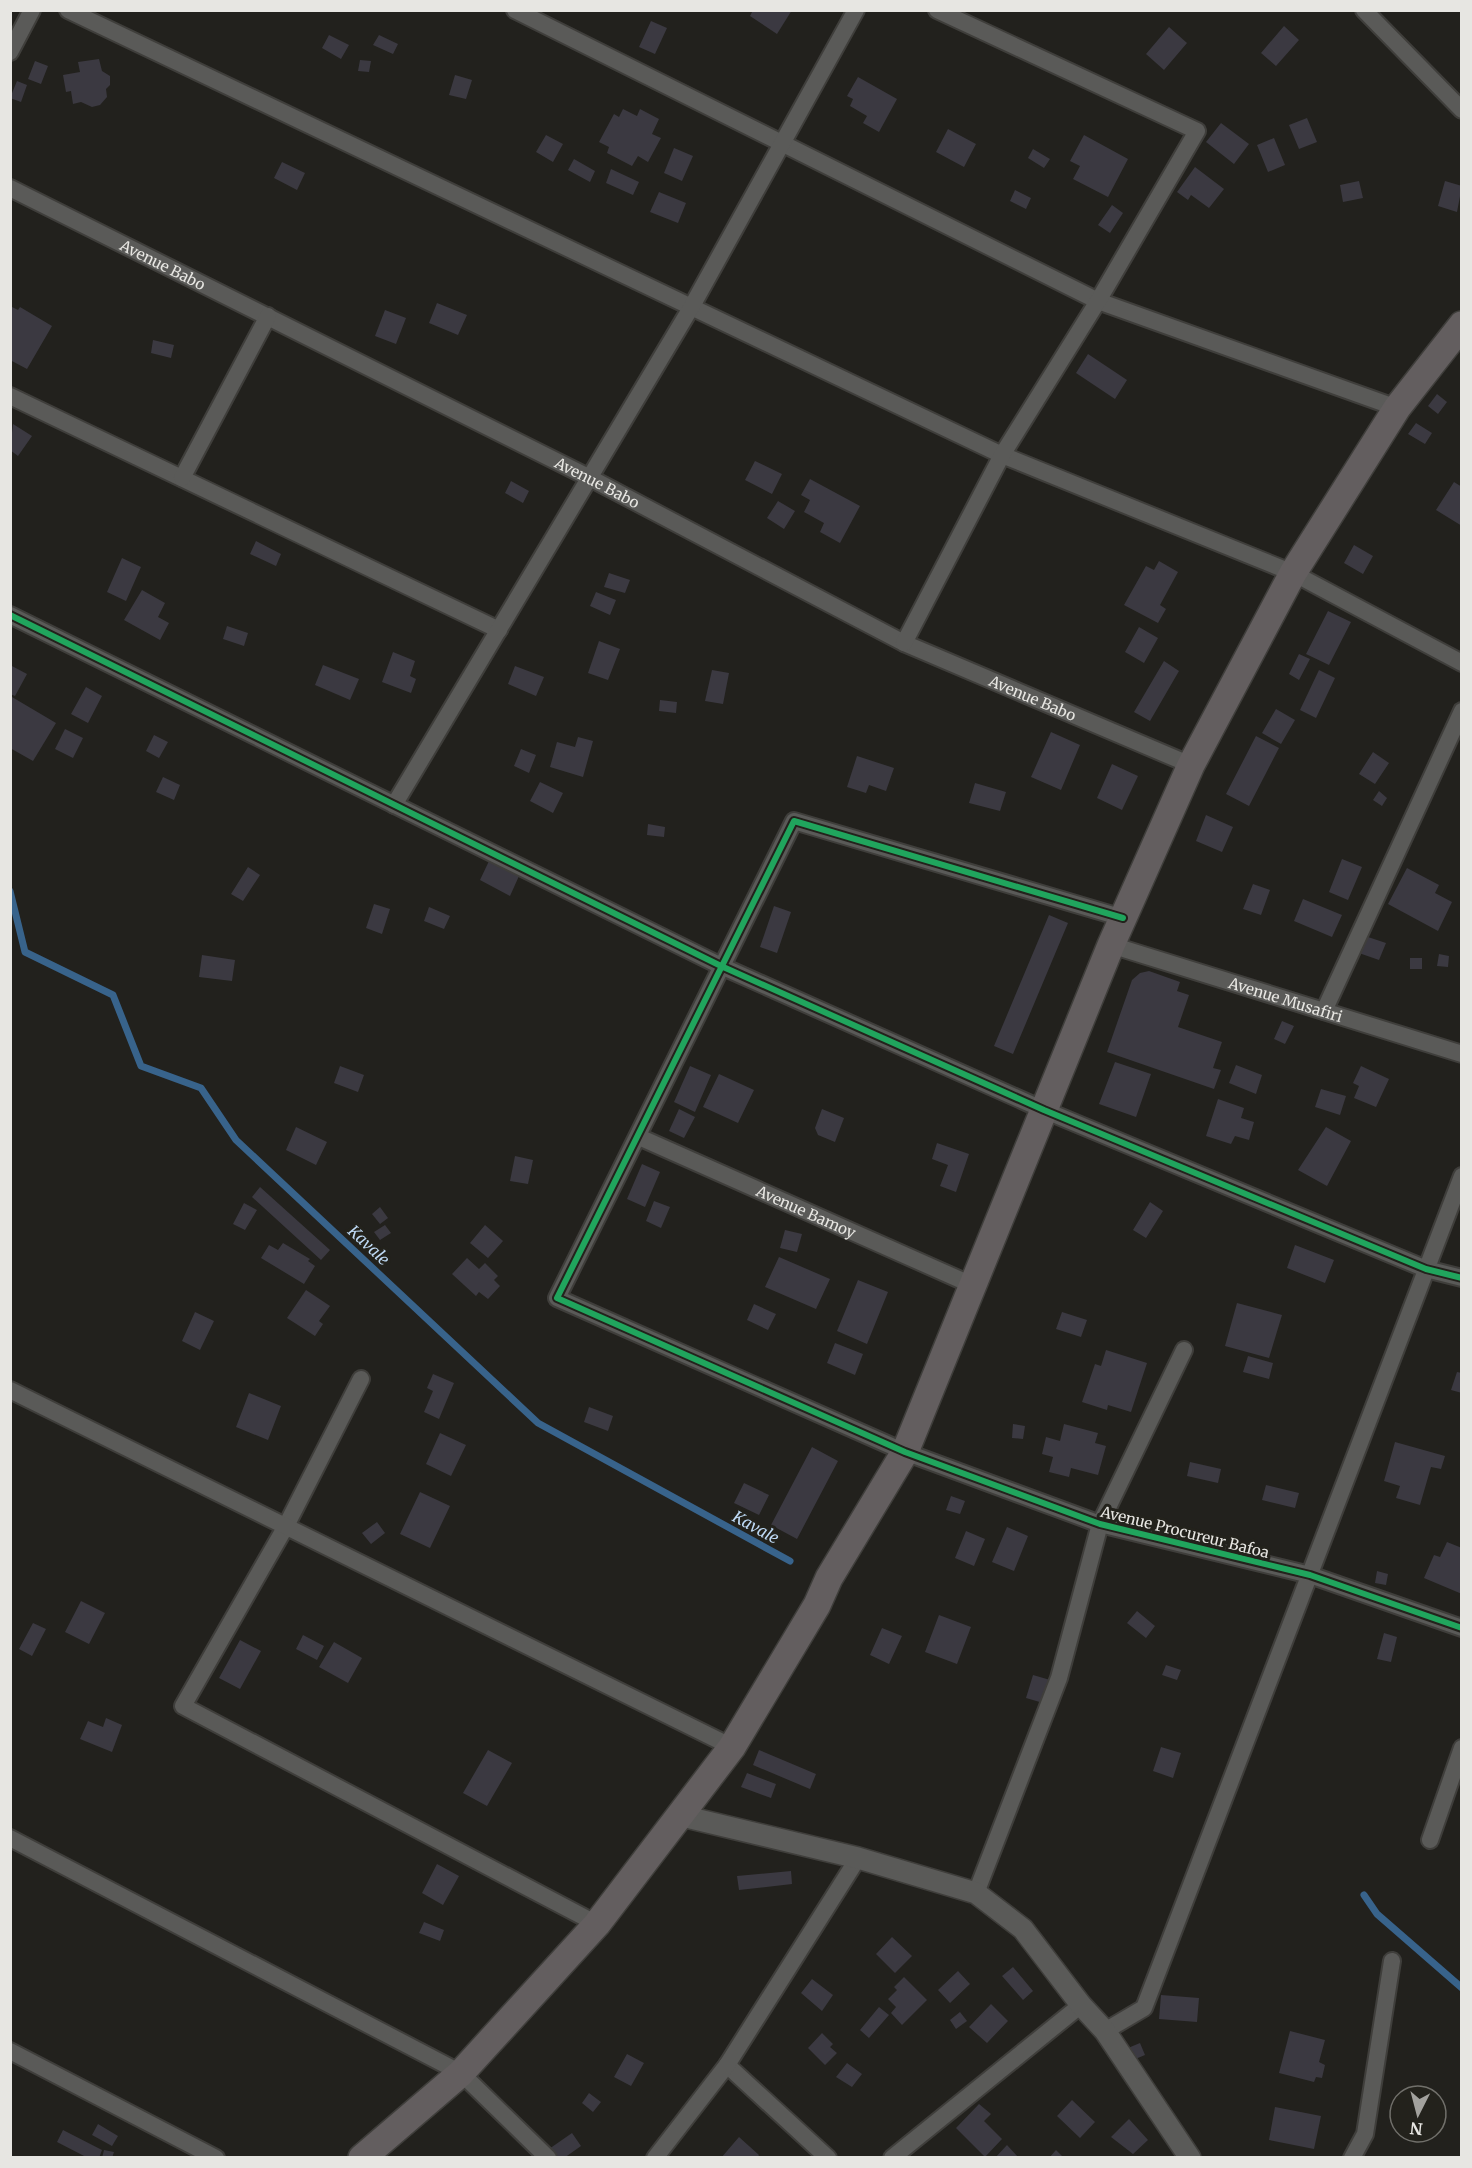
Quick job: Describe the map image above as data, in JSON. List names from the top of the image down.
{
  "streets": {
    "street": [
      "Avenue Babo",
      "Avenue Musafiri",
      "Avenue Bamoy",
      "Avenue Procureur Bafoa"
    ]
  },
  "crossings": [
    ["Avenue Bamoy", "Avenue Procureur Bafoa"]
  ],
  "water": ["Kavale"],
  "north": "bottom"
}
